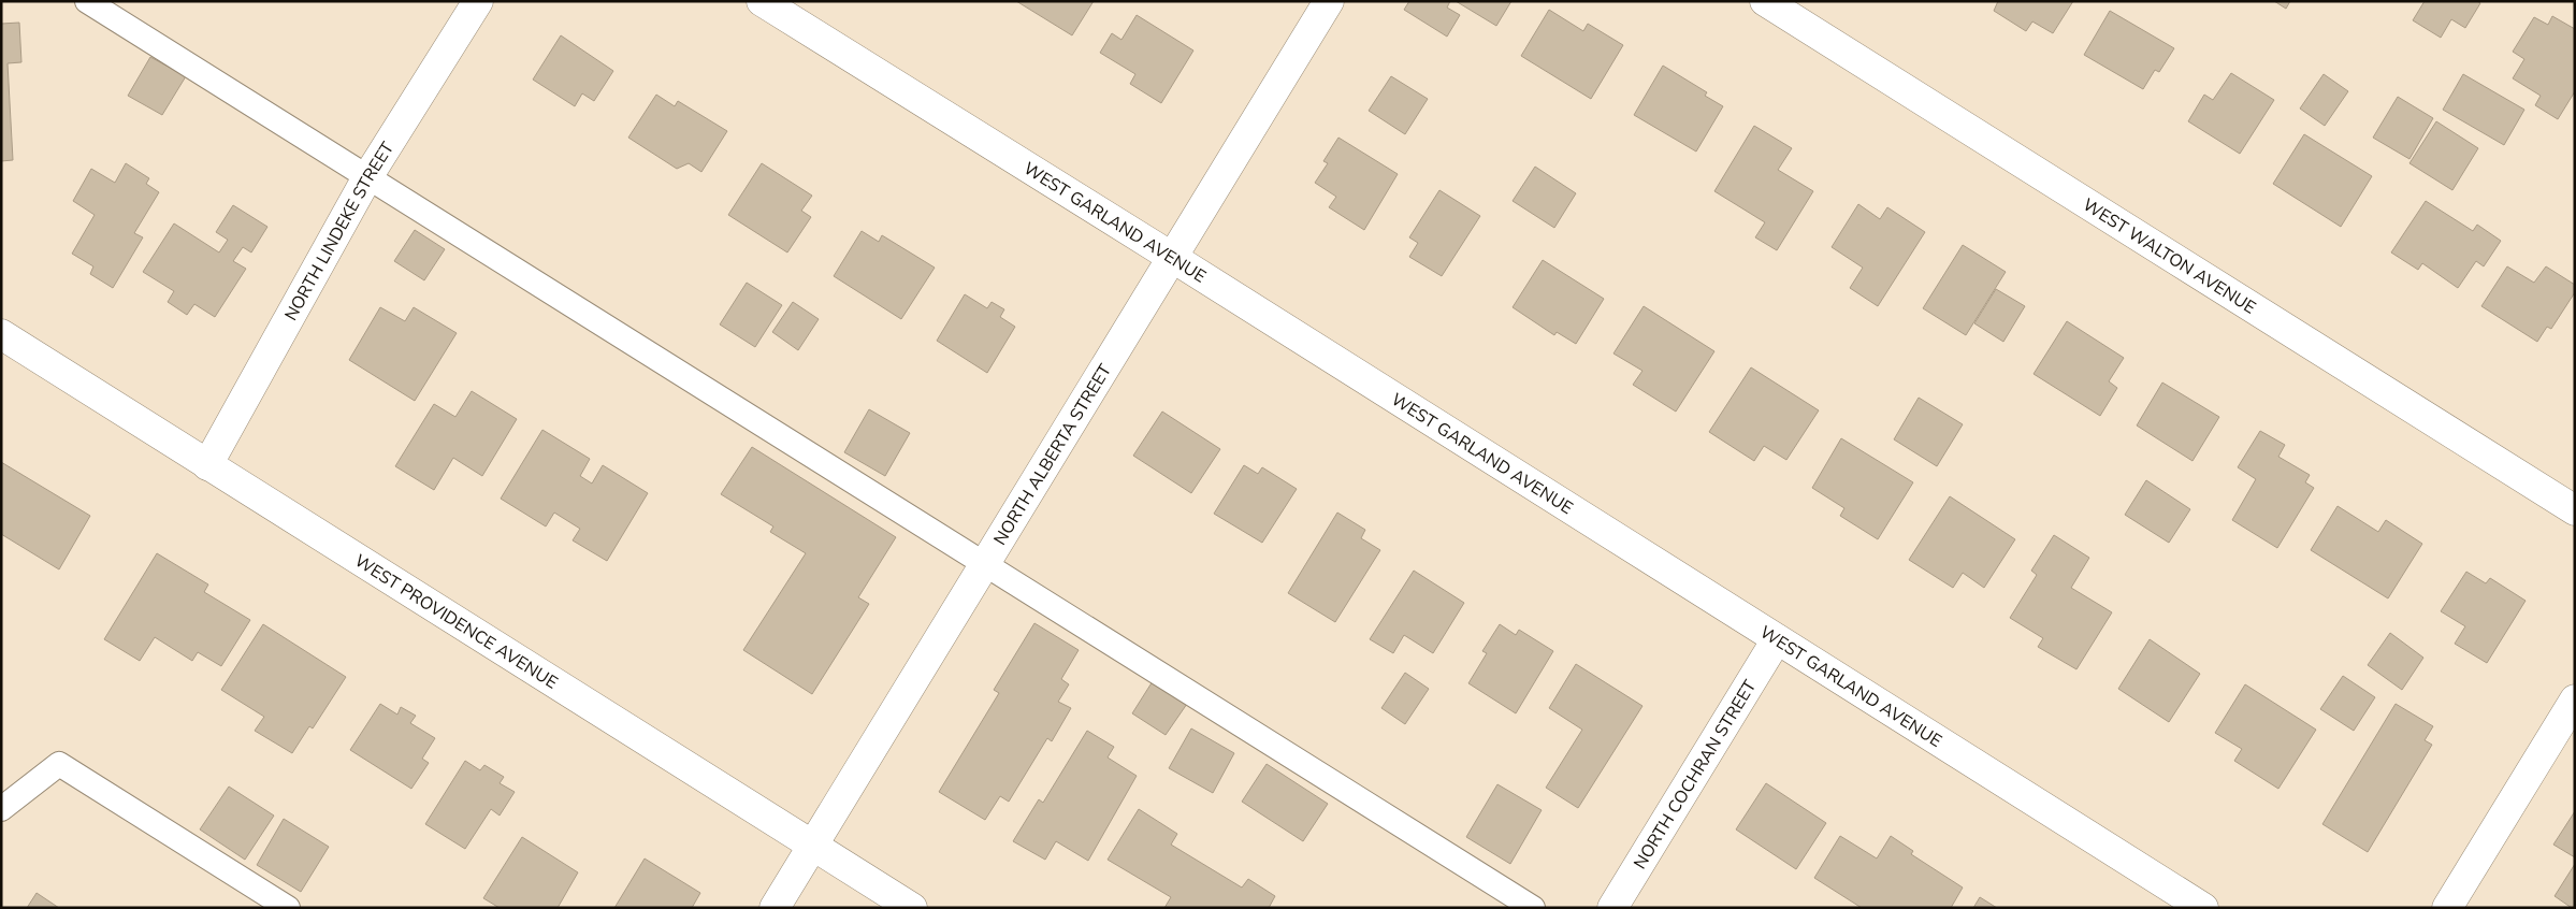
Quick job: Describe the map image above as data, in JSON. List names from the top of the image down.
{
  "streets": {
    "street": [
      "WEST GARLAND AVENUE",
      "NORTH LINDEKE STREET",
      "WEST WALTON AVENUE",
      "NORTH ALBERTA STREET",
      "WEST PROVIDENCE AVENUE",
      "NORTH COCHRAN STREET"
    ]
  },
  "crossings": [
    ["WEST GARLAND AVENUE", "NORTH ALBERTA STREET"],
    ["WEST GARLAND AVENUE", "NORTH COCHRAN STREET"],
    ["NORTH LINDEKE STREET", "WEST PROVIDENCE AVENUE"],
    ["NORTH ALBERTA STREET", "WEST PROVIDENCE AVENUE"]
  ]
}
